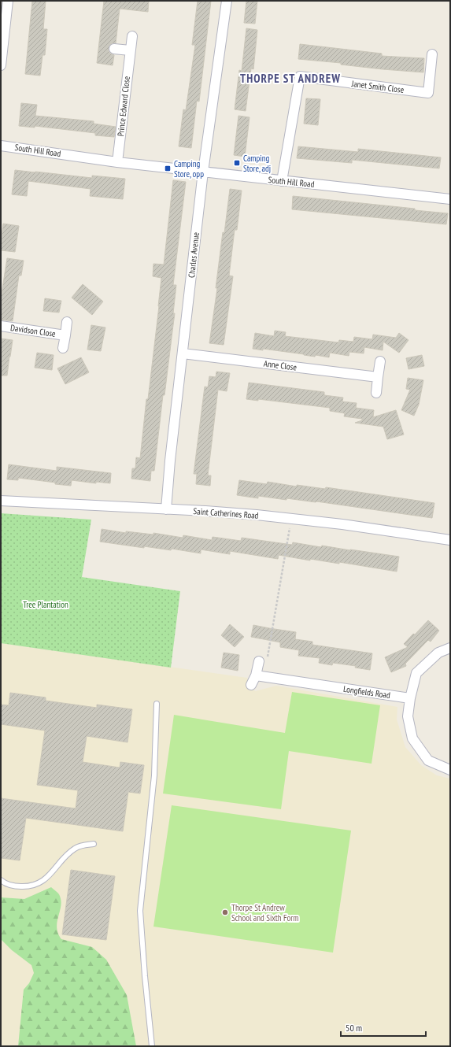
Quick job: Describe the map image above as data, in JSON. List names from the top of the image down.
{
  "streets": {
    "street": [
      "Janet Smith Close",
      "Prince Edward Close",
      "South Hill Road",
      "Charles Avenue",
      "Davidson Close",
      "Anne Close",
      "Saint Catherines Road",
      "Longfields Road"
    ]
  },
  "crossings": [
    ["Janet Smith Close", "South Hill Road"],
    ["Prince Edward Close", "South Hill Road"],
    ["South Hill Road", "Charles Avenue"],
    ["Charles Avenue", "Anne Close"],
    ["Charles Avenue", "Saint Catherines Road"]
  ],
  "districts": ["THORPE ST ANDREW"],
  "parks": ["Tree Plantation"],
  "places": {
    "transit": ["Camping Store, adj", "Camping Store, opp"],
    "other": ["Thorpe St Andrew School and Sixth Form"]
  },
  "scale_bar": "50 m"
}
